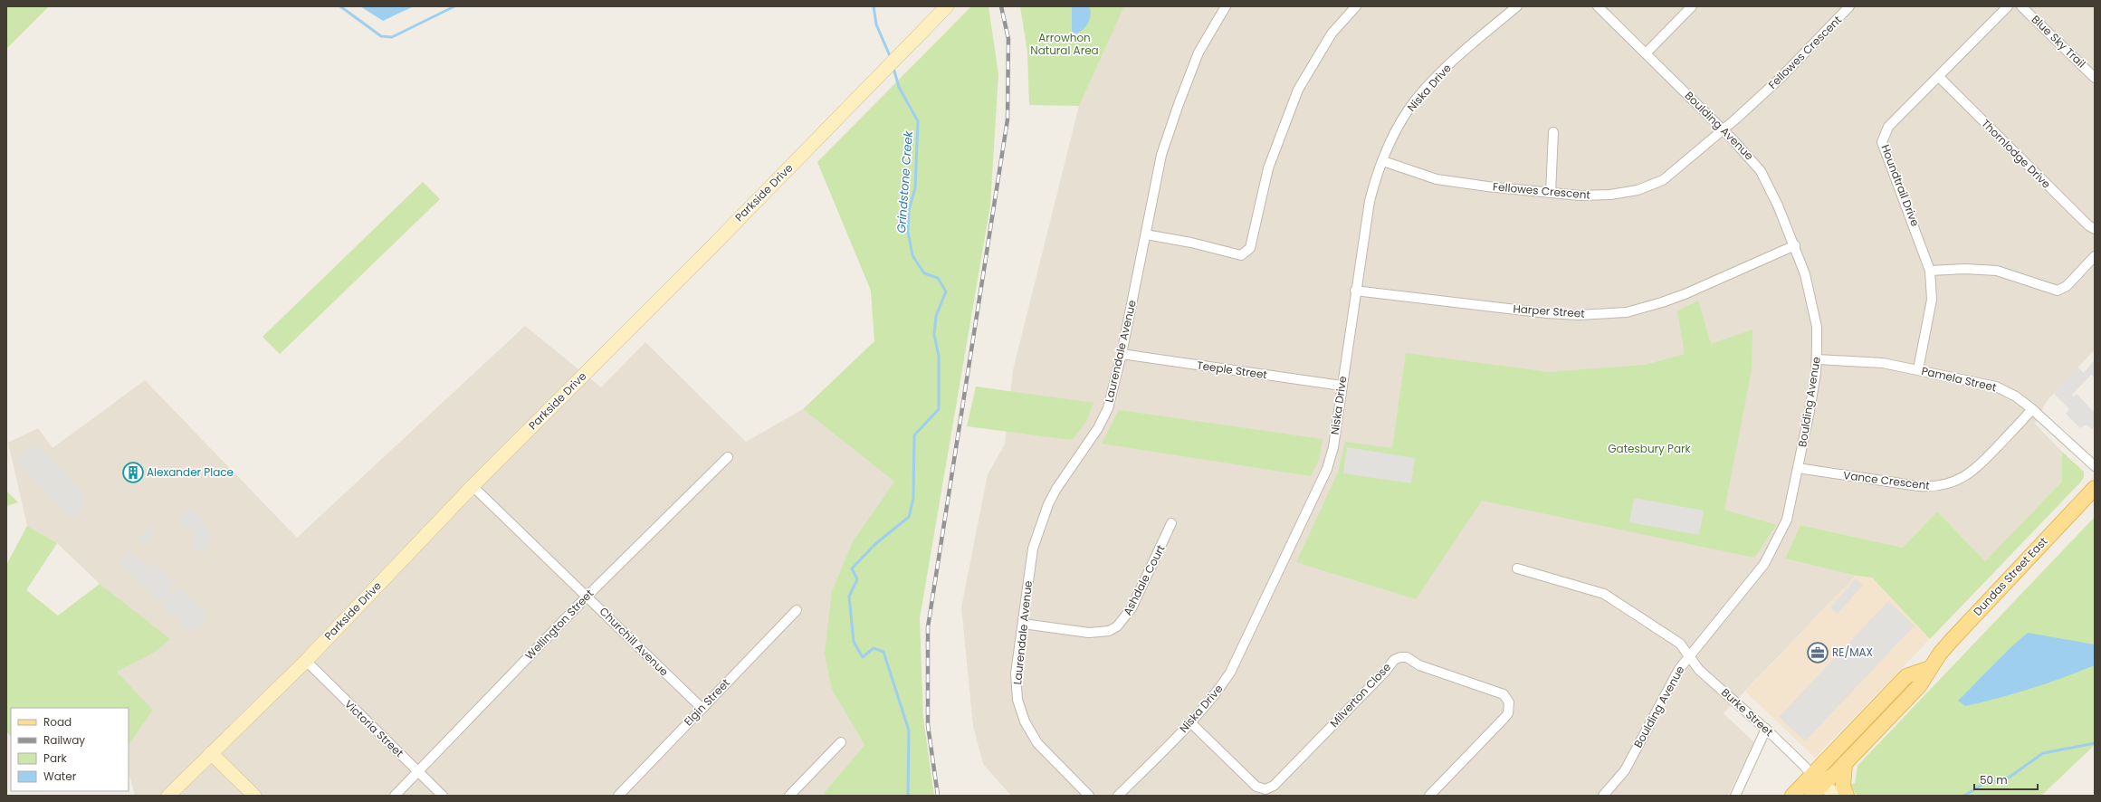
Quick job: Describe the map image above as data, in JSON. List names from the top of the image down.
{
  "streets": {
    "main road": ["Parkside Drive", "Dundas Street East"],
    "street": [
      "Blue Sky Trail",
      "Fellowes Crescent",
      "Niska Drive",
      "Boulding Avenue",
      "Thornlodge Drive",
      "Houndtrail Drive",
      "Harper Street",
      "Laurendale Avenue",
      "Teeple Street",
      "Pamela Street",
      "Vance Crescent",
      "Ashdale Court",
      "Wellington Street",
      "Churchill Avenue",
      "Milverton Close",
      "Elgin Street",
      "Burke Street",
      "Victoria Street"
    ]
  },
  "crossings": [
    ["Fellowes Crescent", "Niska Drive"],
    ["Fellowes Crescent", "Boulding Avenue"],
    ["Niska Drive", "Harper Street"],
    ["Niska Drive", "Teeple Street"],
    ["Niska Drive", "Milverton Close"],
    ["Boulding Avenue", "Harper Street"],
    ["Boulding Avenue", "Pamela Street"],
    ["Boulding Avenue", "Vance Crescent"],
    ["Boulding Avenue", "Burke Street"],
    ["Thornlodge Drive", "Houndtrail Drive"],
    ["Houndtrail Drive", "Pamela Street"],
    ["Parkside Drive", "Churchill Avenue"],
    ["Parkside Drive", "Victoria Street"],
    ["Laurendale Avenue", "Teeple Street"],
    ["Laurendale Avenue", "Ashdale Court"],
    ["Pamela Street", "Vance Crescent"],
    ["Dundas Street East", "Burke Street"],
    ["Wellington Street", "Churchill Avenue"],
    ["Wellington Street", "Victoria Street"],
    ["Churchill Avenue", "Elgin Street"]
  ],
  "water": ["Grindstone Creek"],
  "parks": ["Arrowhon Natural Area", "Gatesbury Park"],
  "places": {
    "building": ["Alexander Place"],
    "office": ["RE/MAX"]
  },
  "legend": [
    "Road",
    "Railway",
    "Park",
    "Water"
  ],
  "scale_bar": "50 m"
}
